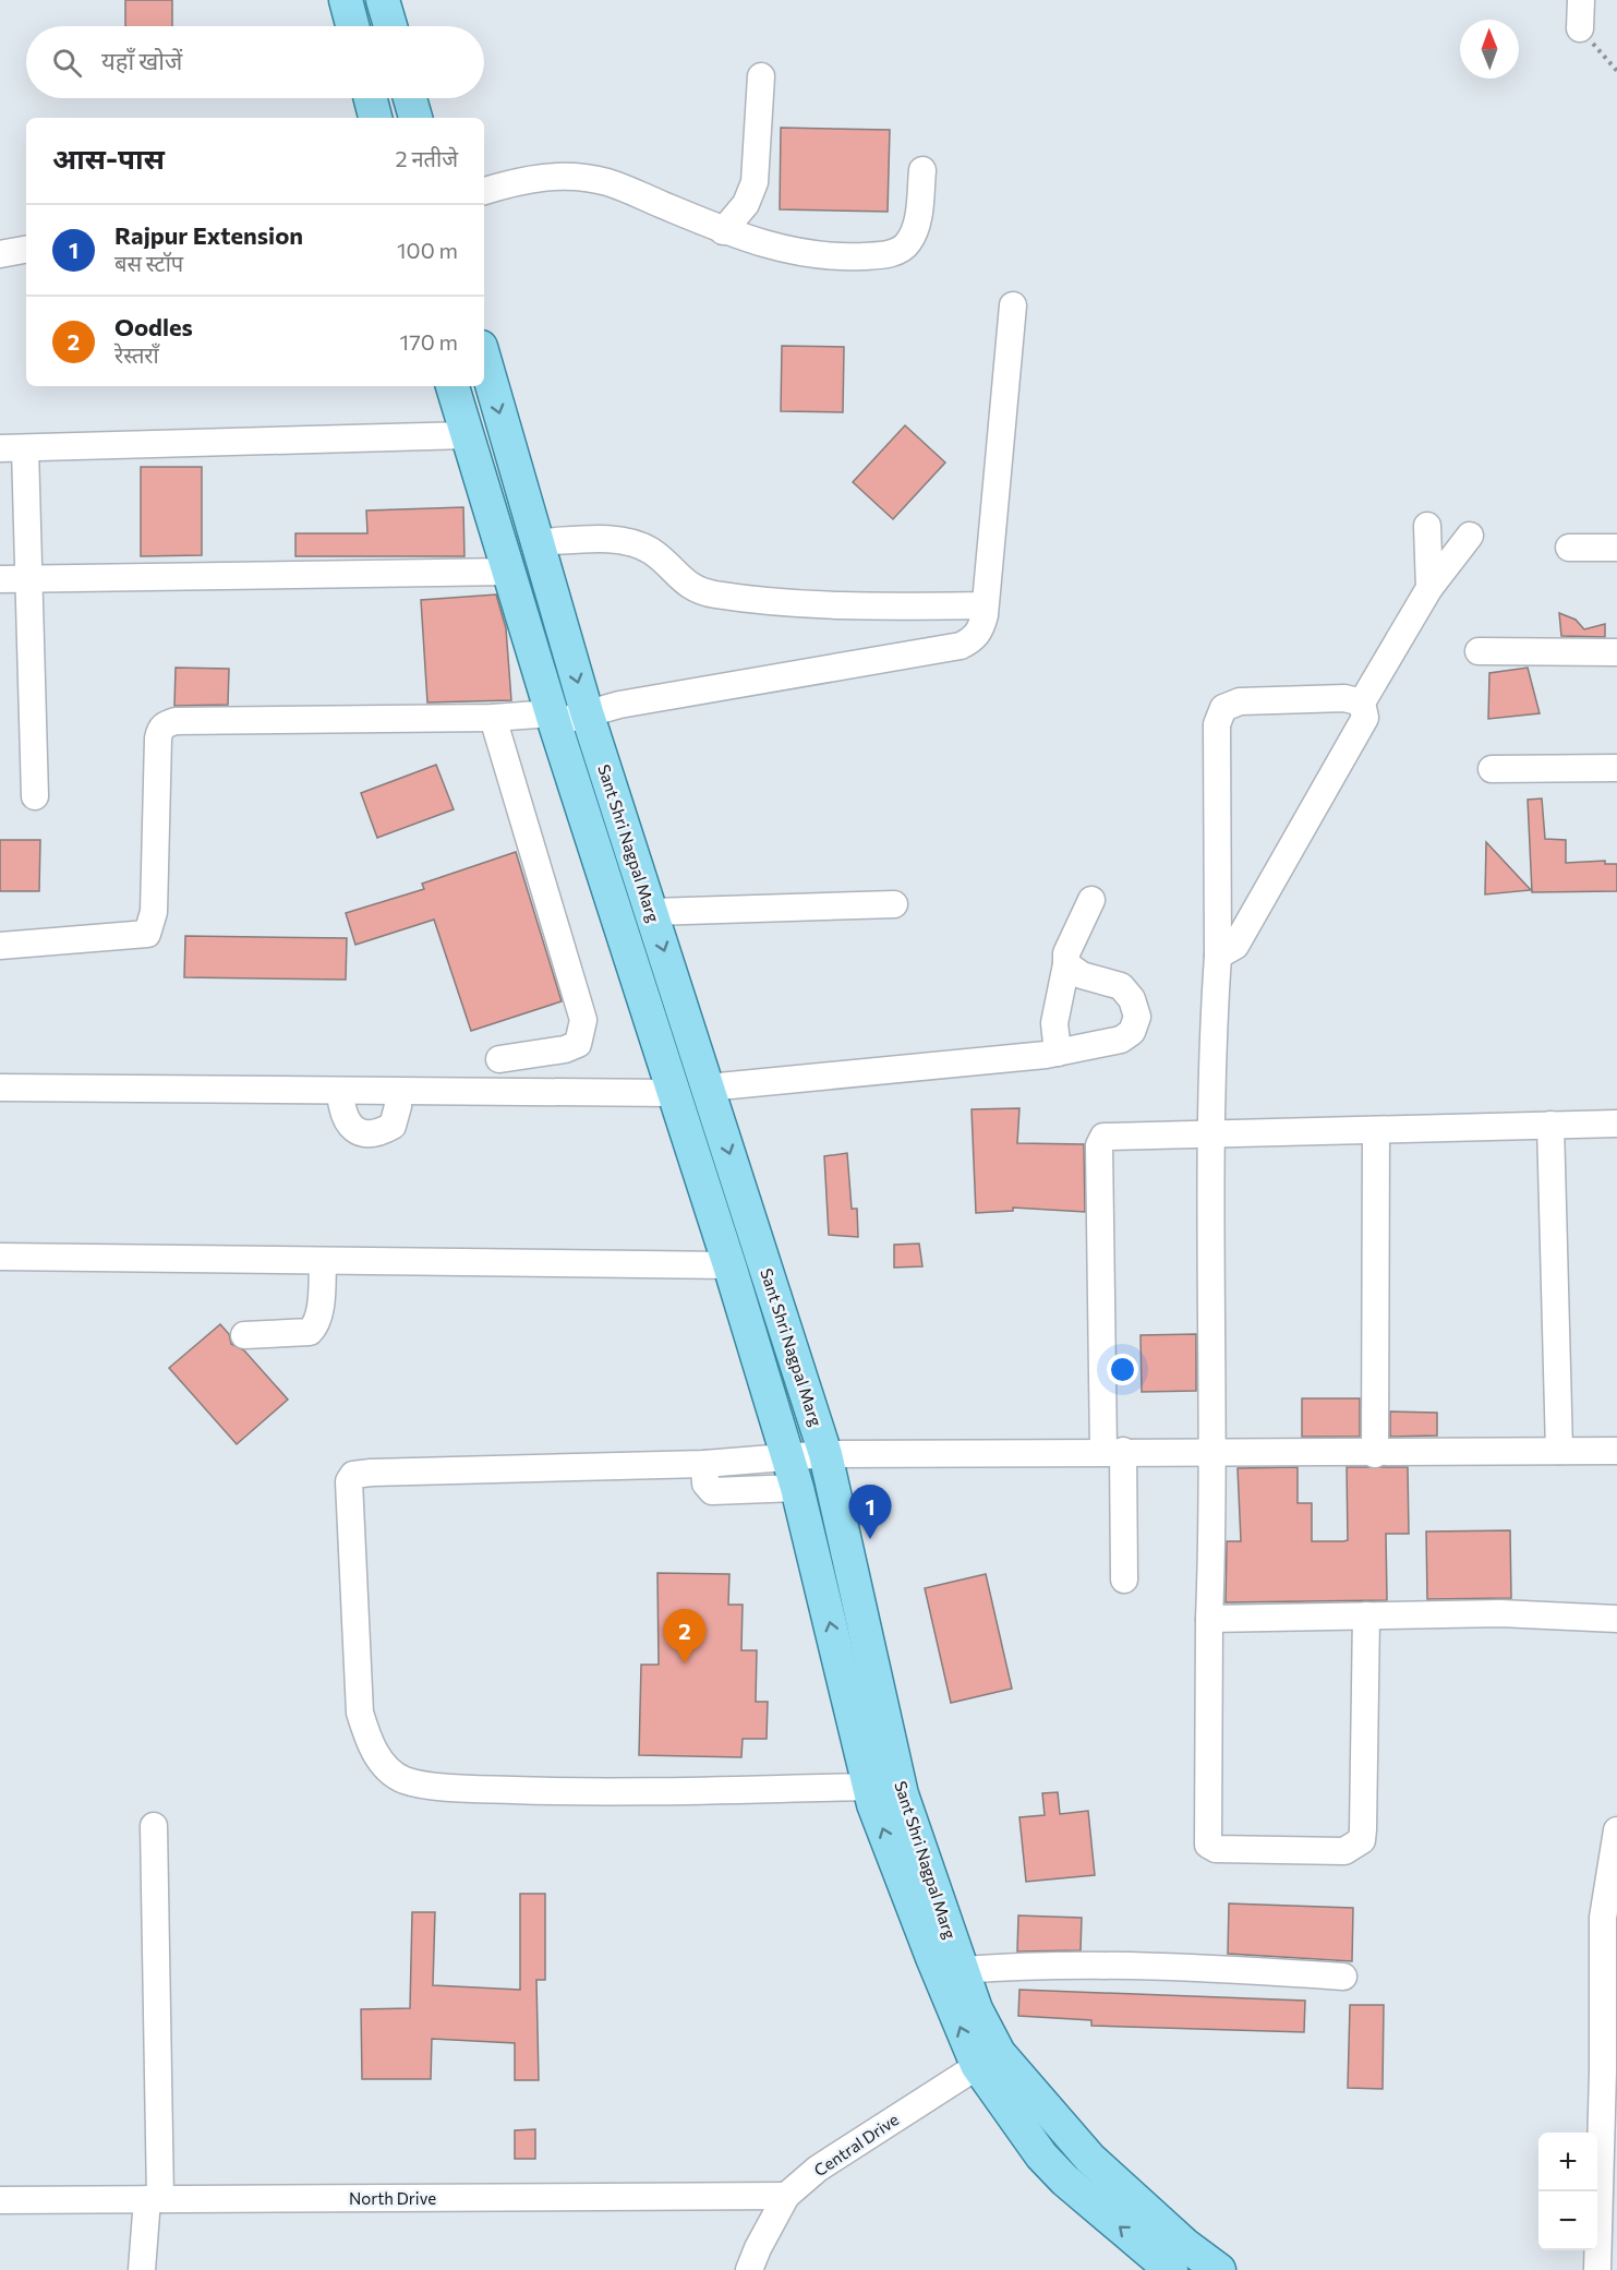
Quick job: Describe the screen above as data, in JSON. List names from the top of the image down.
{
  "streets": {
    "main road": ["Sant Shri Nagpal Marg"],
    "street": ["Central Drive", "North Drive"]
  },
  "crossings": [
    ["Sant Shri Nagpal Marg", "Central Drive"],
    ["Central Drive", "North Drive"]
  ],
  "north": "top",
  "page": {
    "search": "यहाँ खोजें",
    "heading": ["आस-पास", "2 नतीजे"],
    "list": [
      {
        "mark": "1",
        "name": "Rajpur Extension",
        "note": "बस स्टॉप",
        "value": "100 m"
      },
      {
        "mark": "2",
        "name": "Oodles",
        "note": "रेस्तराँ",
        "value": "170 m"
      }
    ],
    "pins": ["1", "2"],
    "map_buttons": ["+", "−"]
  }
}
